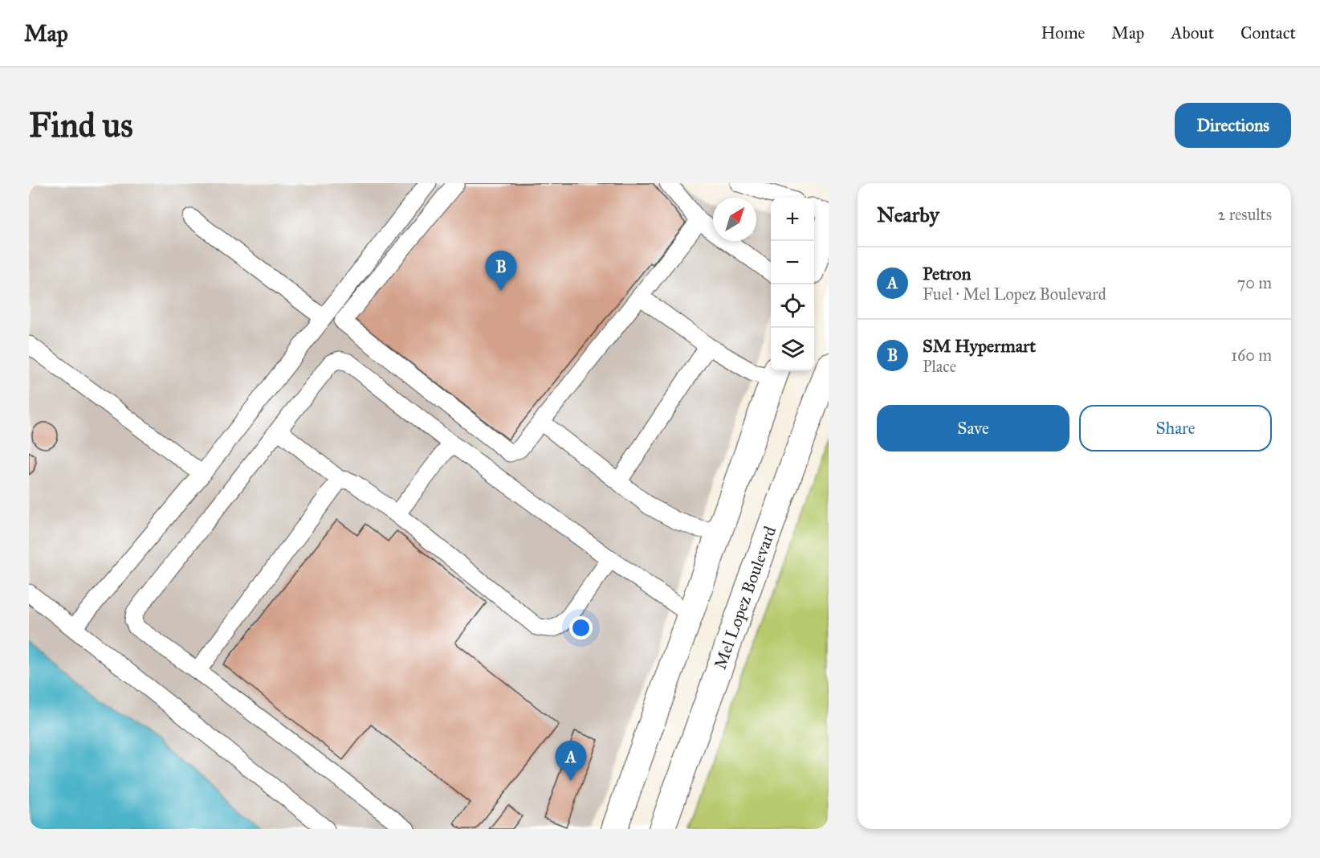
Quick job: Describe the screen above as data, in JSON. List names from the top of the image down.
{
  "streets": {
    "highway": ["Mel Lopez Boulevard"]
  },
  "north": "top right",
  "page": {
    "header": "Map",
    "nav": [
      "Home",
      "Map",
      "About",
      "Contact"
    ],
    "buttons": [
      "Directions",
      ["Save", "Share"]
    ],
    "title": "Find us",
    "heading": ["Nearby", "2 results"],
    "map_buttons": ["+", "−"],
    "list": [
      {
        "mark": "A",
        "name": "Petron",
        "note": "Fuel · Mel Lopez Boulevard",
        "value": "70 m"
      },
      {
        "mark": "B",
        "name": "SM Hypermart",
        "note": "Place",
        "value": "160 m"
      }
    ],
    "pins": ["B", "A"]
  }
}
